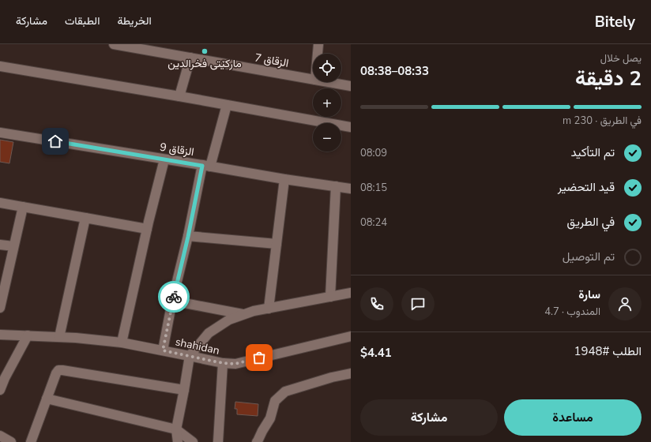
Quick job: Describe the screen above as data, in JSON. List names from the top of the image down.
{
  "streets": {
    "street": ["الزقاق 7", "الزقاق 9", "shahidan"]
  },
  "places": ["مارکێتی فخرالدین"],
  "page": {
    "header": "Bitely",
    "nav": ["الخريطة", "الطبقات", "مشاركة"],
    "heading": ["2 دقيقة", "يصل خلال", "08:33–08:38"],
    "panel": [
      "سارة",
      "المندوب · 4.7",
      "الطلب #1948",
      "$4.41"
    ],
    "map_buttons": ["+", "−"],
    "bar": "في الطريق · 230 m",
    "list": [
      ["تم التأكيد", "08:09"],
      ["قيد التحضير", "08:15"],
      ["في الطريق", "08:24"],
      "تم التوصيل"
    ],
    "buttons": ["مساعدة", "مشاركة"]
  }
}
